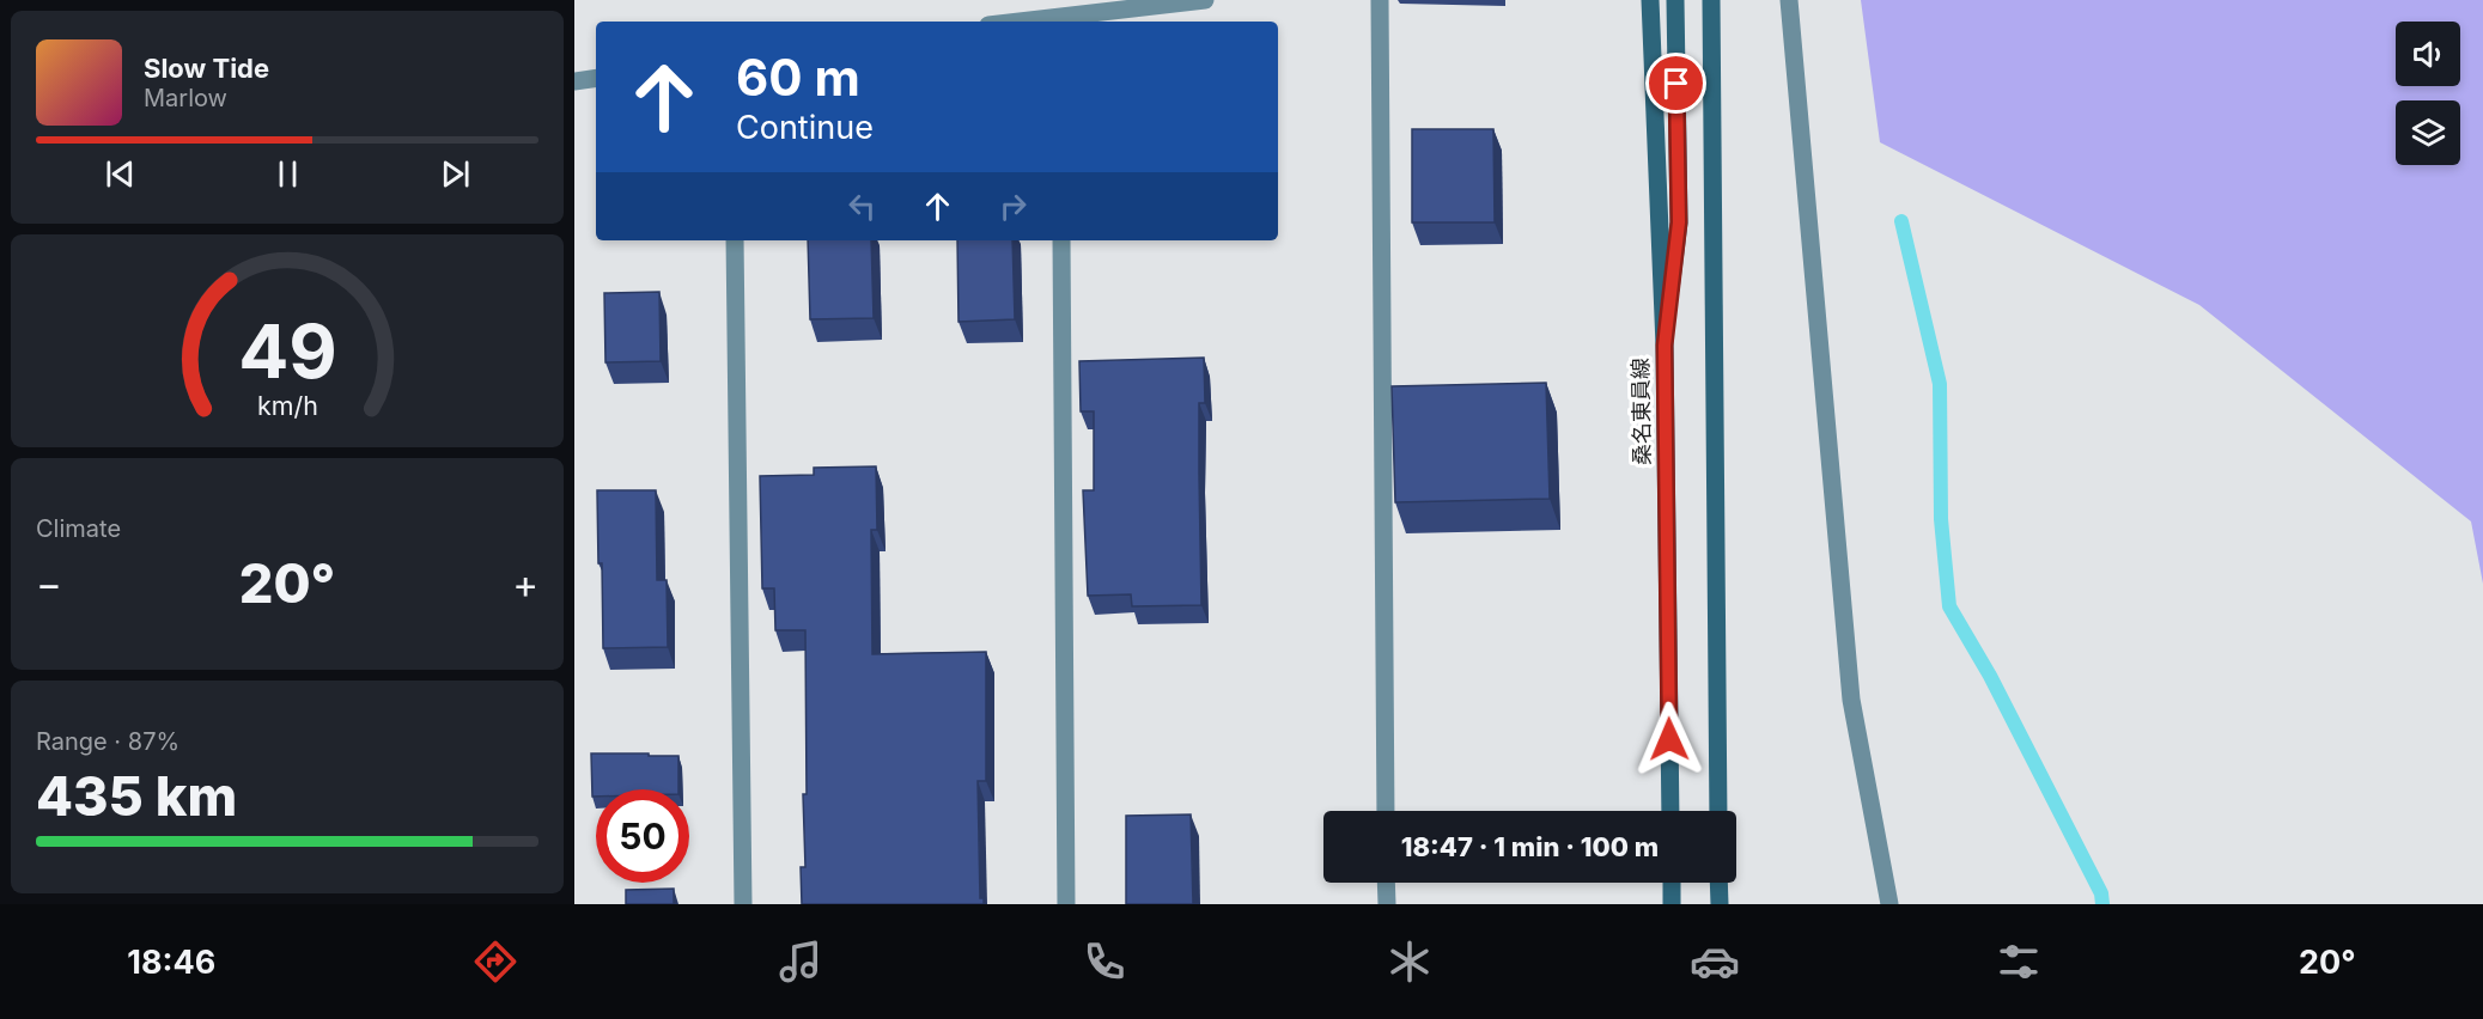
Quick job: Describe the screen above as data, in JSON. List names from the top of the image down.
{
  "streets": {
    "main road": ["桑名東員線"]
  },
  "page": {
    "turn": ["60 m", "Continue"],
    "song": ["Slow Tide", "Marlow"],
    "tile": [
      "Climate",
      ["Range · 87%", "435 km"]
    ],
    "heat": ["−", "20°", "+"],
    "limit": "50",
    "trip": "18:47 · 1 min · 100 m",
    "tabs": ["18:46", "20°"],
    "gauge": ["49", "km/h"]
  }
}
